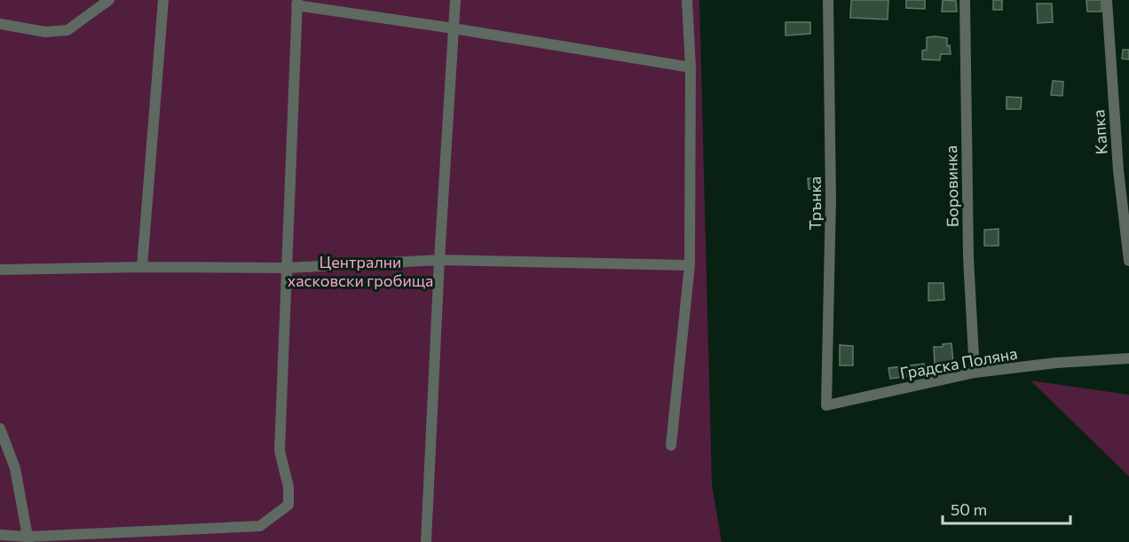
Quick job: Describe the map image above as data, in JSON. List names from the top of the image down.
{
  "streets": {
    "street": [
      "Капка",
      "Боровинка",
      "Трънка",
      "Градска Поляна"
    ]
  },
  "crossings": [
    ["Боровинка", "Градска Поляна"],
    ["Трънка", "Градска Поляна"]
  ],
  "parks": ["Централни хасковски гробища"],
  "scale_bar": "50 m"
}
